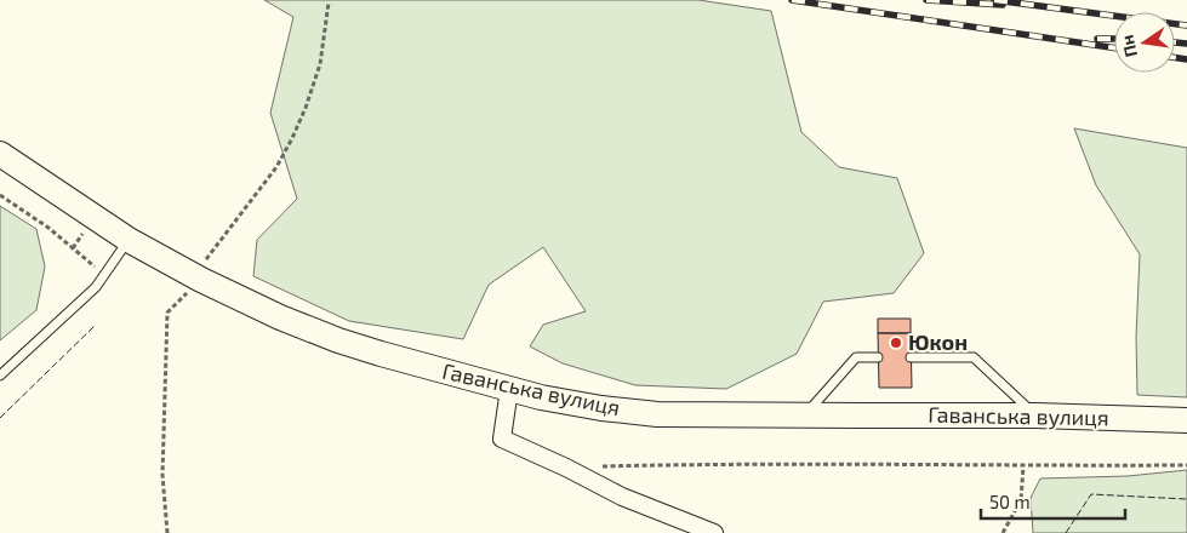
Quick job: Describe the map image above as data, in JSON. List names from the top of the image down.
{
  "streets": {
    "main road": ["Гаванська вулиця"]
  },
  "places": ["Юкон"],
  "scale_bar": "50 m",
  "north": "left"
}
